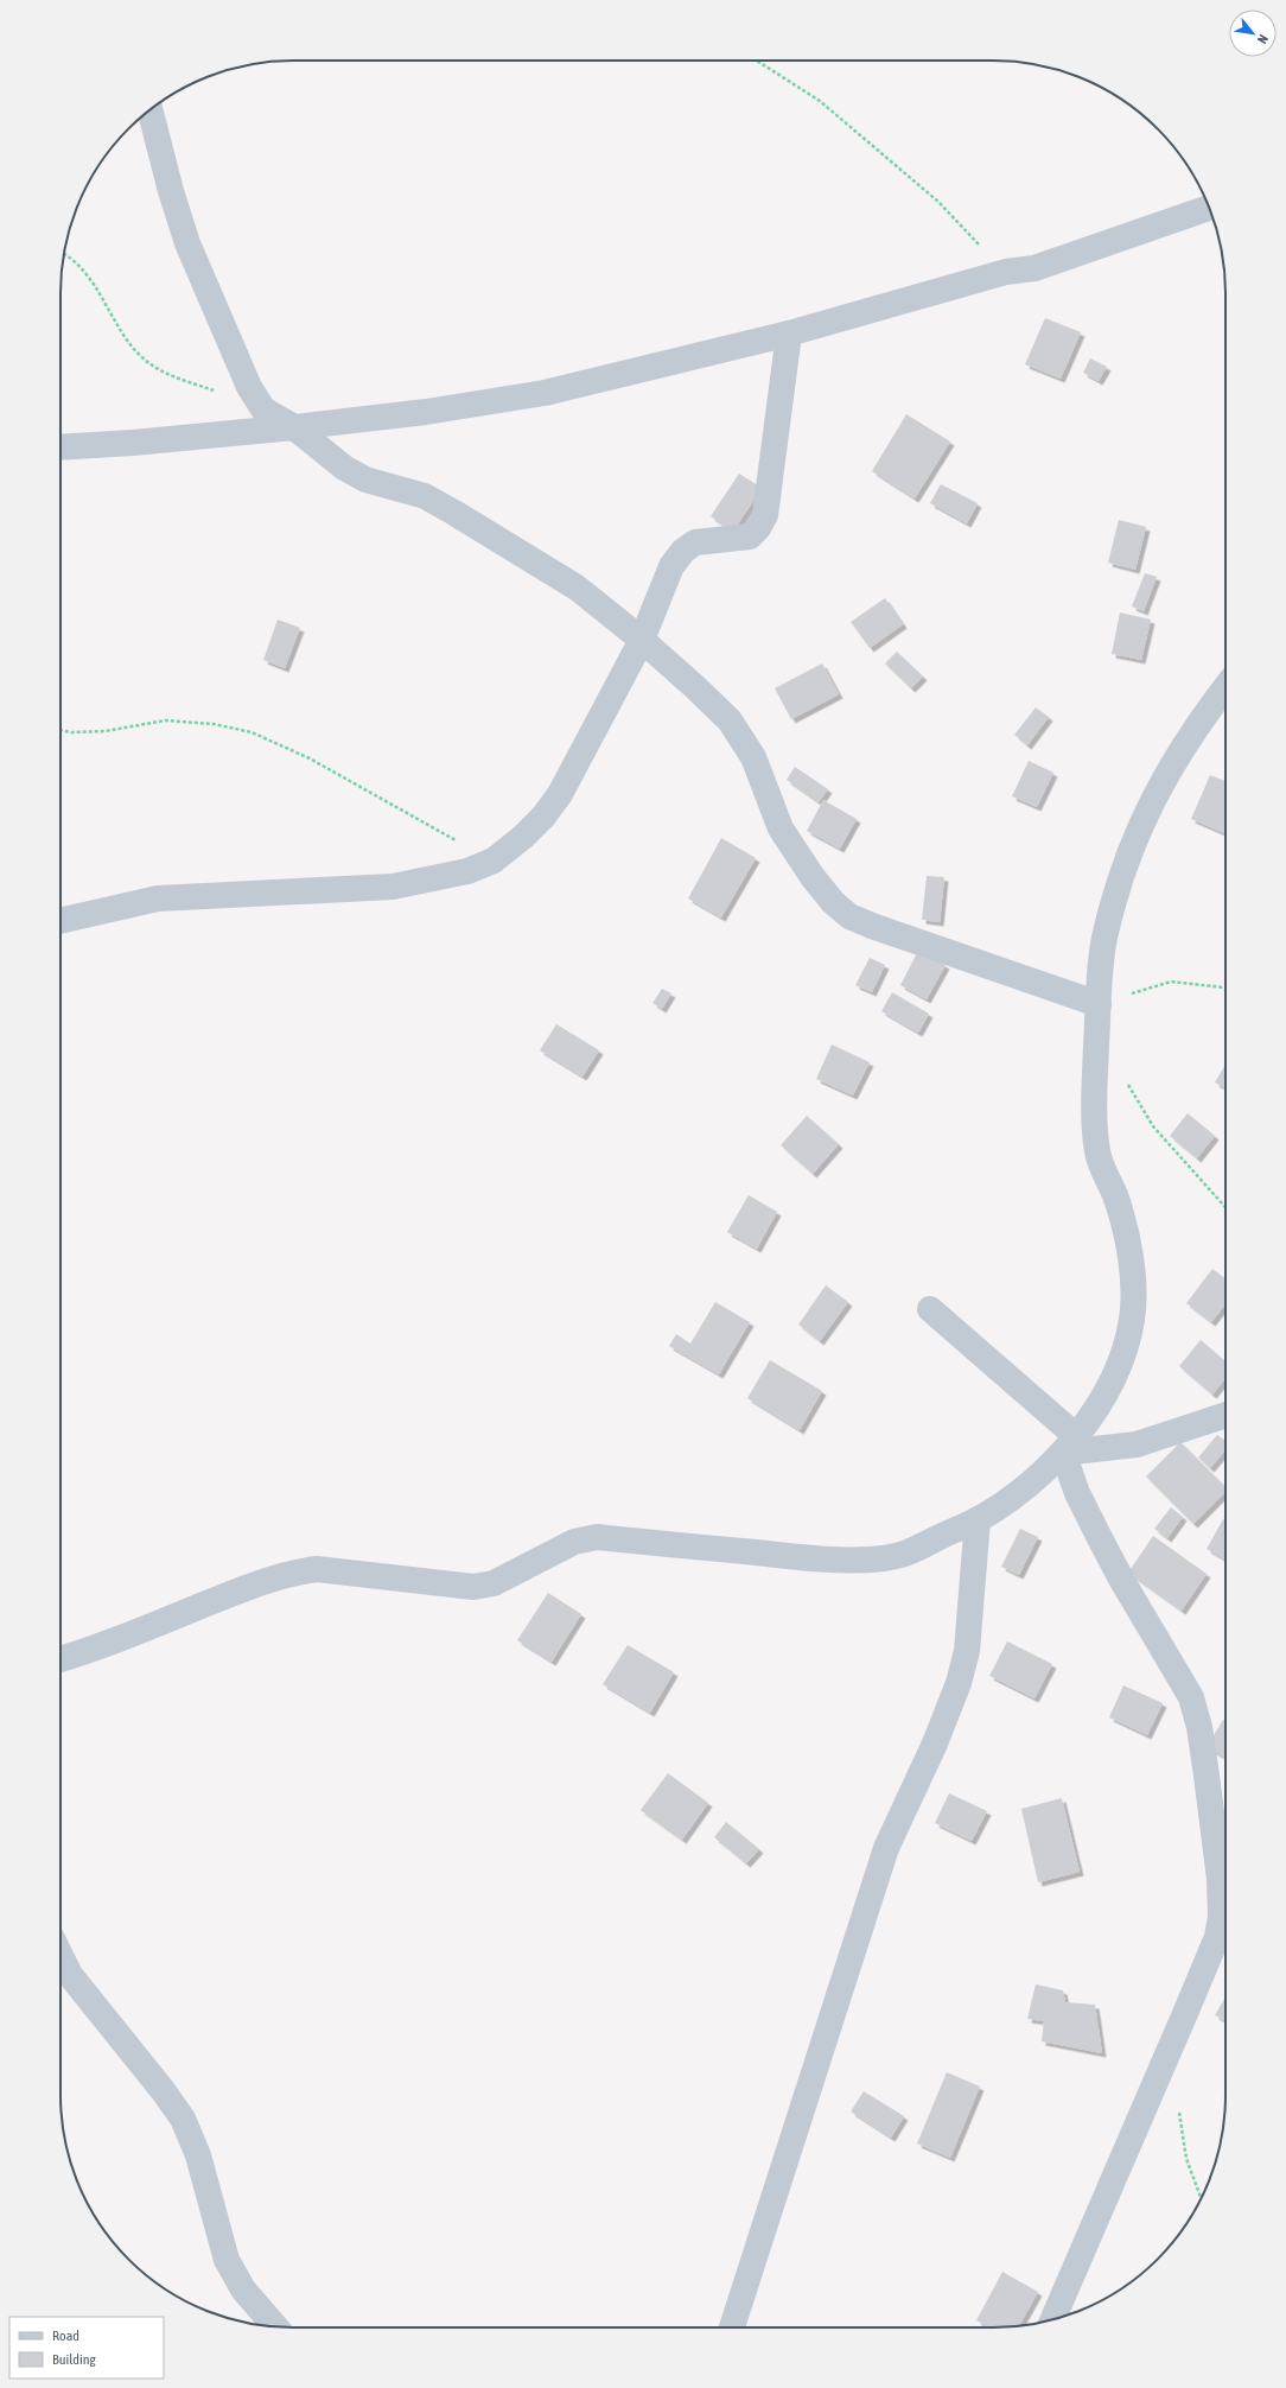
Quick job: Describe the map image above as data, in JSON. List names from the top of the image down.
{
  "legend": ["Road", "Building"],
  "north": "bottom right"
}
